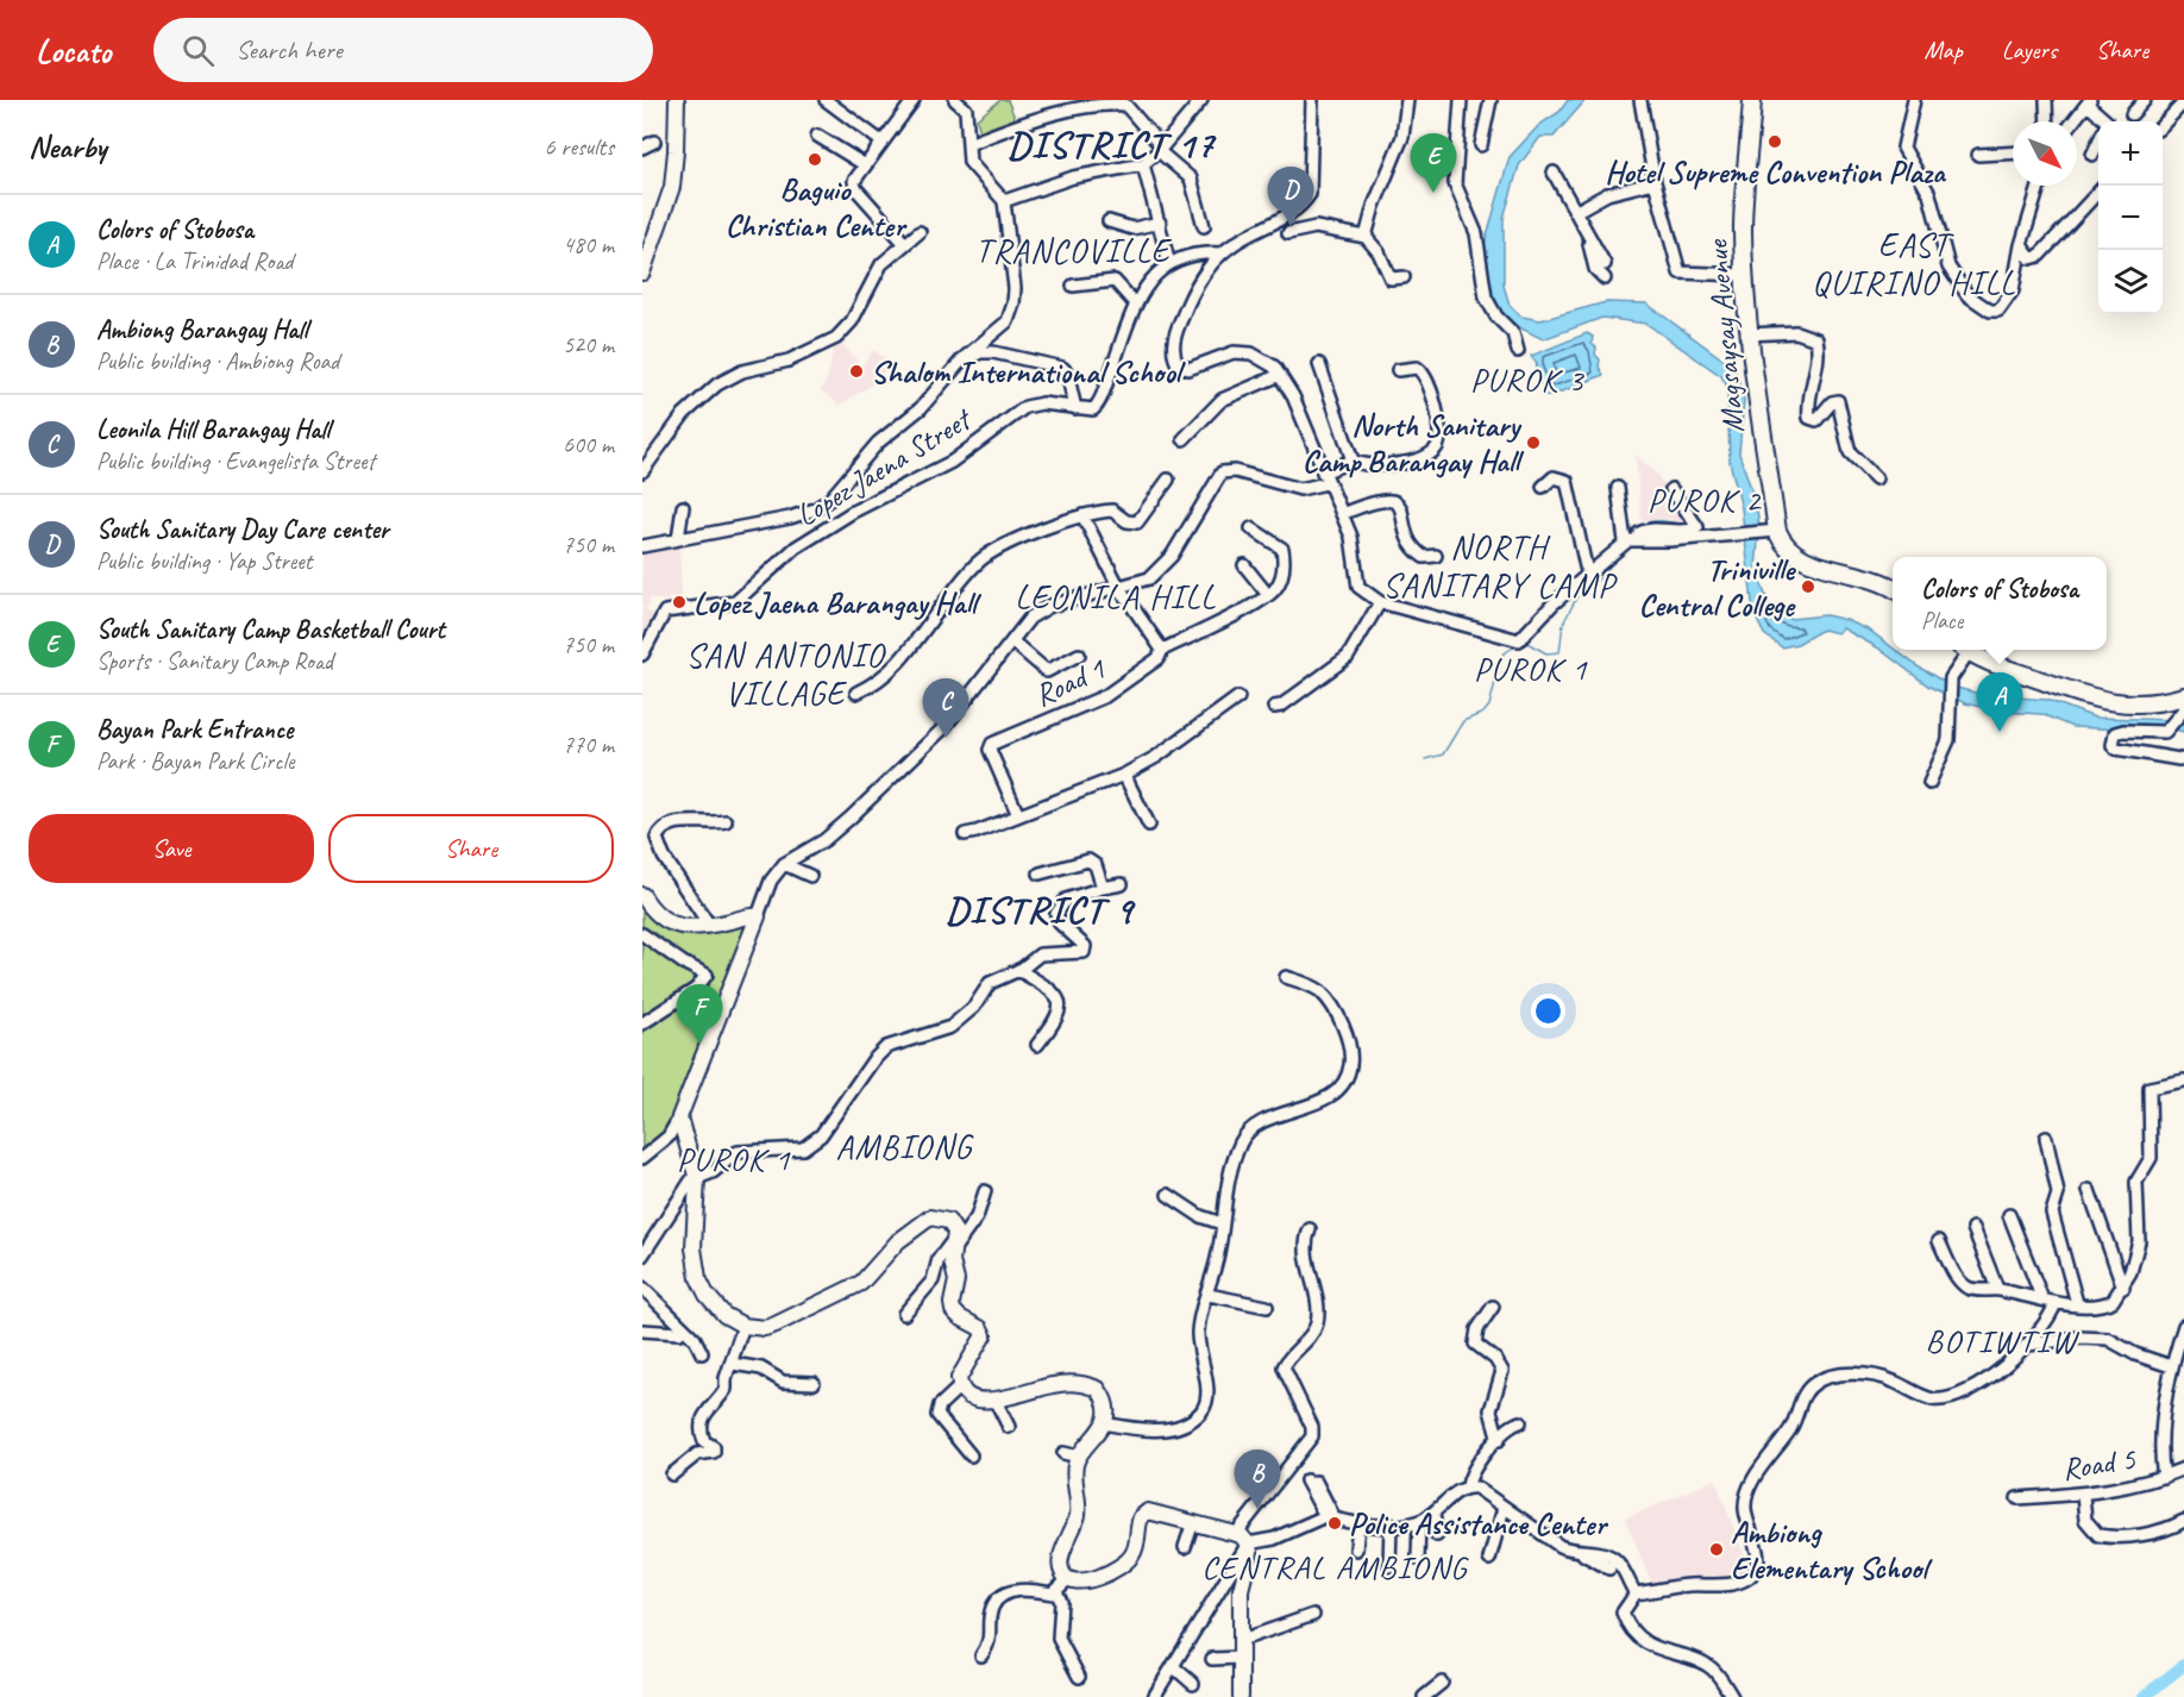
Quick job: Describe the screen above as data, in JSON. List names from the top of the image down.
{
  "streets": {
    "highway": ["Magsaysay Avenue"],
    "street": ["Lopez Jaena Street", "Road 1", "Road 5"]
  },
  "districts": [
    "DISTRICT 17",
    "EAST QUIRINO HILL",
    "TRANCOVILLE",
    "PUROK 3",
    "PUROK 2",
    "NORTH SANITARY CAMP",
    "LEONILA HILL",
    "SAN ANTONIO VILLAGE",
    "PUROK 1",
    "DISTRICT 9",
    "AMBIONG",
    "PUROK 1",
    "BOTIWTIW",
    "CENTRAL AMBIONG"
  ],
  "places": [
    "Hotel Supreme Convention Plaza",
    "Baguio Christian Center",
    "Shalom International School",
    "North Sanitary Camp Barangay Hall",
    "Triniville Central College",
    "Lopez Jaena Barangay Hall",
    "Police Assistance Center",
    "Ambiong Elementary School"
  ],
  "north": "bottom right",
  "page": {
    "header": "Locato",
    "search": "Search here",
    "nav": ["Map", "Layers", "Share"],
    "heading": ["Nearby", "6 results"],
    "map_buttons": ["+", "−"],
    "pins": [
      "E",
      "D",
      "A",
      "C",
      "F",
      "B"
    ],
    "list": [
      {
        "mark": "A",
        "name": "Colors of Stobosa",
        "note": "Place · La Trinidad Road",
        "value": "480 m"
      },
      {
        "mark": "B",
        "name": "Ambiong Barangay Hall",
        "note": "Public building · Ambiong Road",
        "value": "520 m"
      },
      {
        "mark": "C",
        "name": "Leonila Hill Barangay Hall",
        "note": "Public building · Evangelista Street",
        "value": "600 m"
      },
      {
        "mark": "D",
        "name": "South Sanitary Day Care center",
        "note": "Public building · Yap Street",
        "value": "750 m"
      },
      {
        "mark": "E",
        "name": "South Sanitary Camp Basketball Court",
        "note": "Sports · Sanitary Camp Road",
        "value": "750 m"
      },
      {
        "mark": "F",
        "name": "Bayan Park Entrance",
        "note": "Park · Bayan Park Circle",
        "value": "770 m"
      }
    ],
    "popup": ["Colors of Stobosa", "Place"],
    "buttons": ["Save", "Share"]
  }
}
